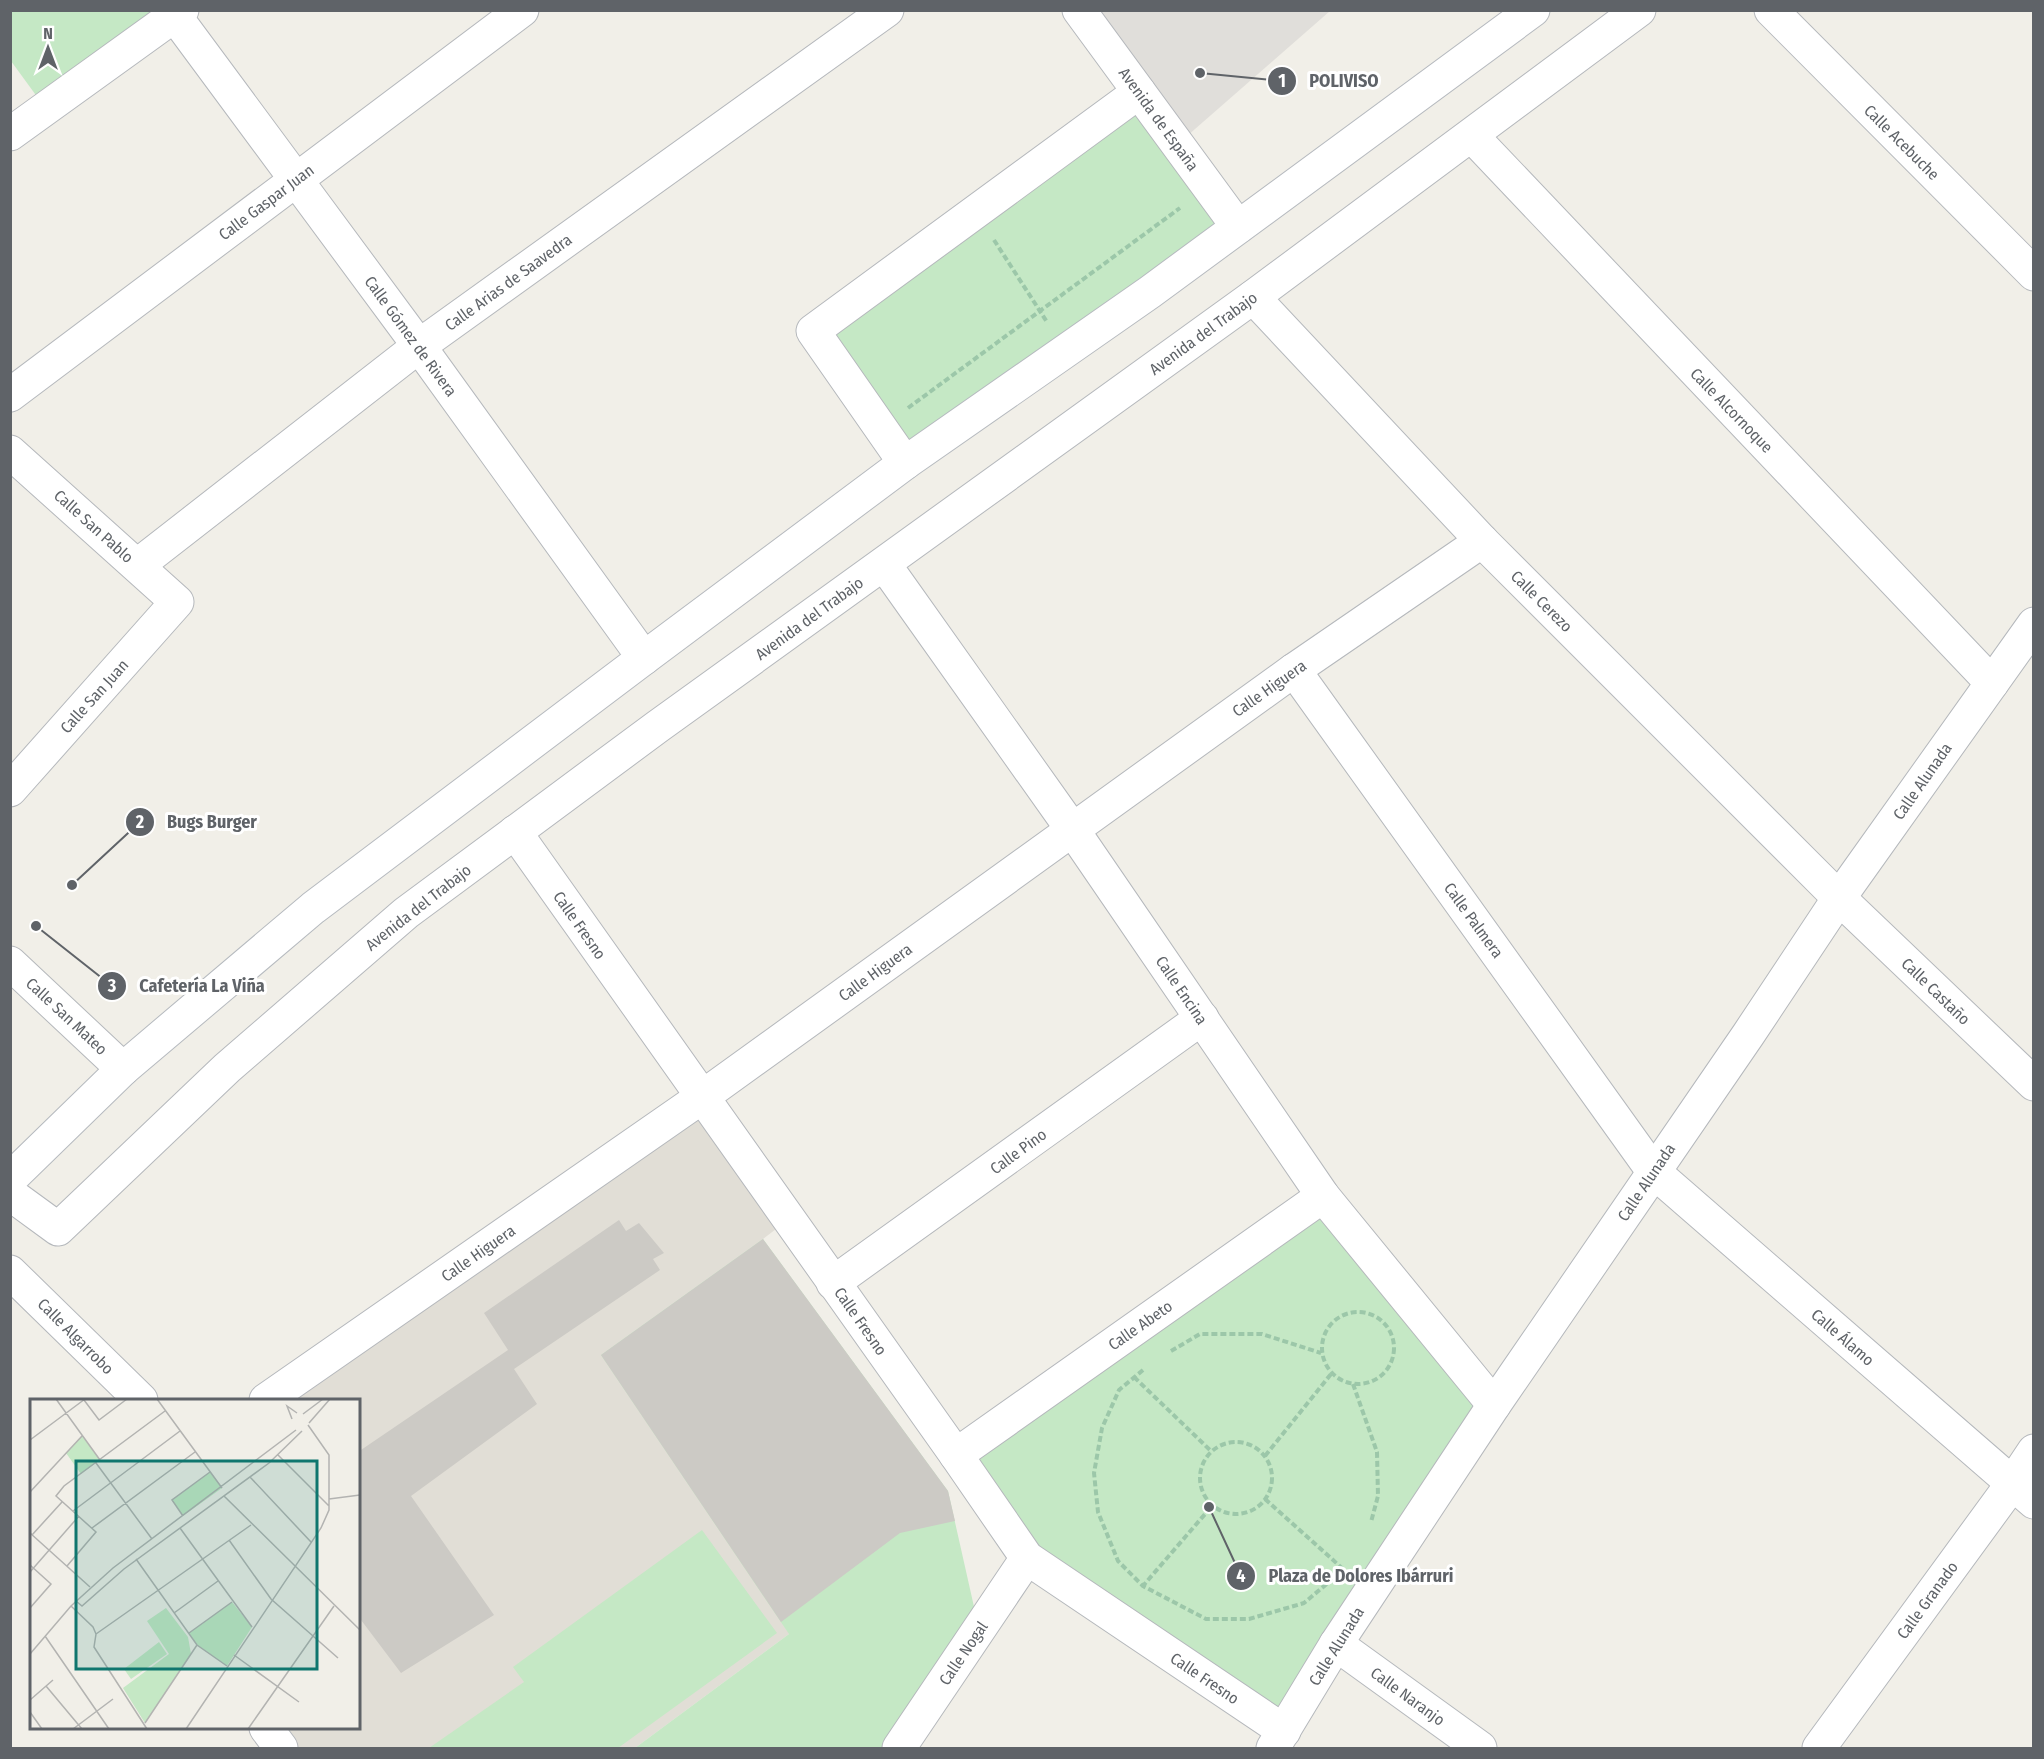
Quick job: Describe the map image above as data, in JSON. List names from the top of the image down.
{
  "streets": {
    "street": [
      "Avenida de España",
      "Calle Acebuche",
      "Calle Gaspar Juan",
      "Calle Arias de Saavedra",
      "Avenida del Trabajo",
      "Calle Gómez de Rivera",
      "Calle Alcornoque",
      "Calle San Pablo",
      "Calle Cerezo",
      "Calle Higuera",
      "Calle San Juan",
      "Calle Alunada",
      "Calle Palmera",
      "Calle Fresno",
      "Calle Encina",
      "Calle Castaño",
      "Calle San Mateo",
      "Calle Pino",
      "Calle Abeto",
      "Calle Algarrobo",
      "Calle Álamo",
      "Calle Granado",
      "Calle Nogal",
      "Calle Naranjo"
    ]
  },
  "crossings": [
    ["Calle Gaspar Juan", "Calle Gómez de Rivera"],
    ["Calle Arias de Saavedra", "Calle Gómez de Rivera"],
    ["Calle Arias de Saavedra", "Calle San Pablo"],
    ["Avenida del Trabajo", "Calle Alcornoque"],
    ["Avenida del Trabajo", "Calle Cerezo"],
    ["Avenida del Trabajo", "Calle Fresno"],
    ["Avenida del Trabajo", "Calle Encina"],
    ["Calle Alcornoque", "Calle Alunada"],
    ["Calle San Pablo", "Calle San Juan"],
    ["Calle Cerezo", "Calle Higuera"],
    ["Calle Cerezo", "Calle Alunada"],
    ["Calle Cerezo", "Calle Castaño"],
    ["Calle Higuera", "Calle Palmera"],
    ["Calle Higuera", "Calle Fresno"],
    ["Calle Higuera", "Calle Encina"],
    ["Calle Alunada", "Calle Palmera"],
    ["Calle Alunada", "Calle Fresno"],
    ["Calle Alunada", "Calle Encina"],
    ["Calle Alunada", "Calle Castaño"],
    ["Calle Alunada", "Calle Álamo"],
    ["Calle Alunada", "Calle Naranjo"],
    ["Calle Palmera", "Calle Álamo"],
    ["Calle Fresno", "Calle Pino"],
    ["Calle Fresno", "Calle Abeto"],
    ["Calle Fresno", "Calle Nogal"],
    ["Calle Encina", "Calle Pino"],
    ["Calle Encina", "Calle Abeto"],
    ["Calle Álamo", "Calle Granado"]
  ],
  "places": [
    "POLIVISO",
    "Bugs Burger",
    "Cafetería La Viña",
    "Plaza de Dolores Ibárruri"
  ],
  "north": "top"
}
